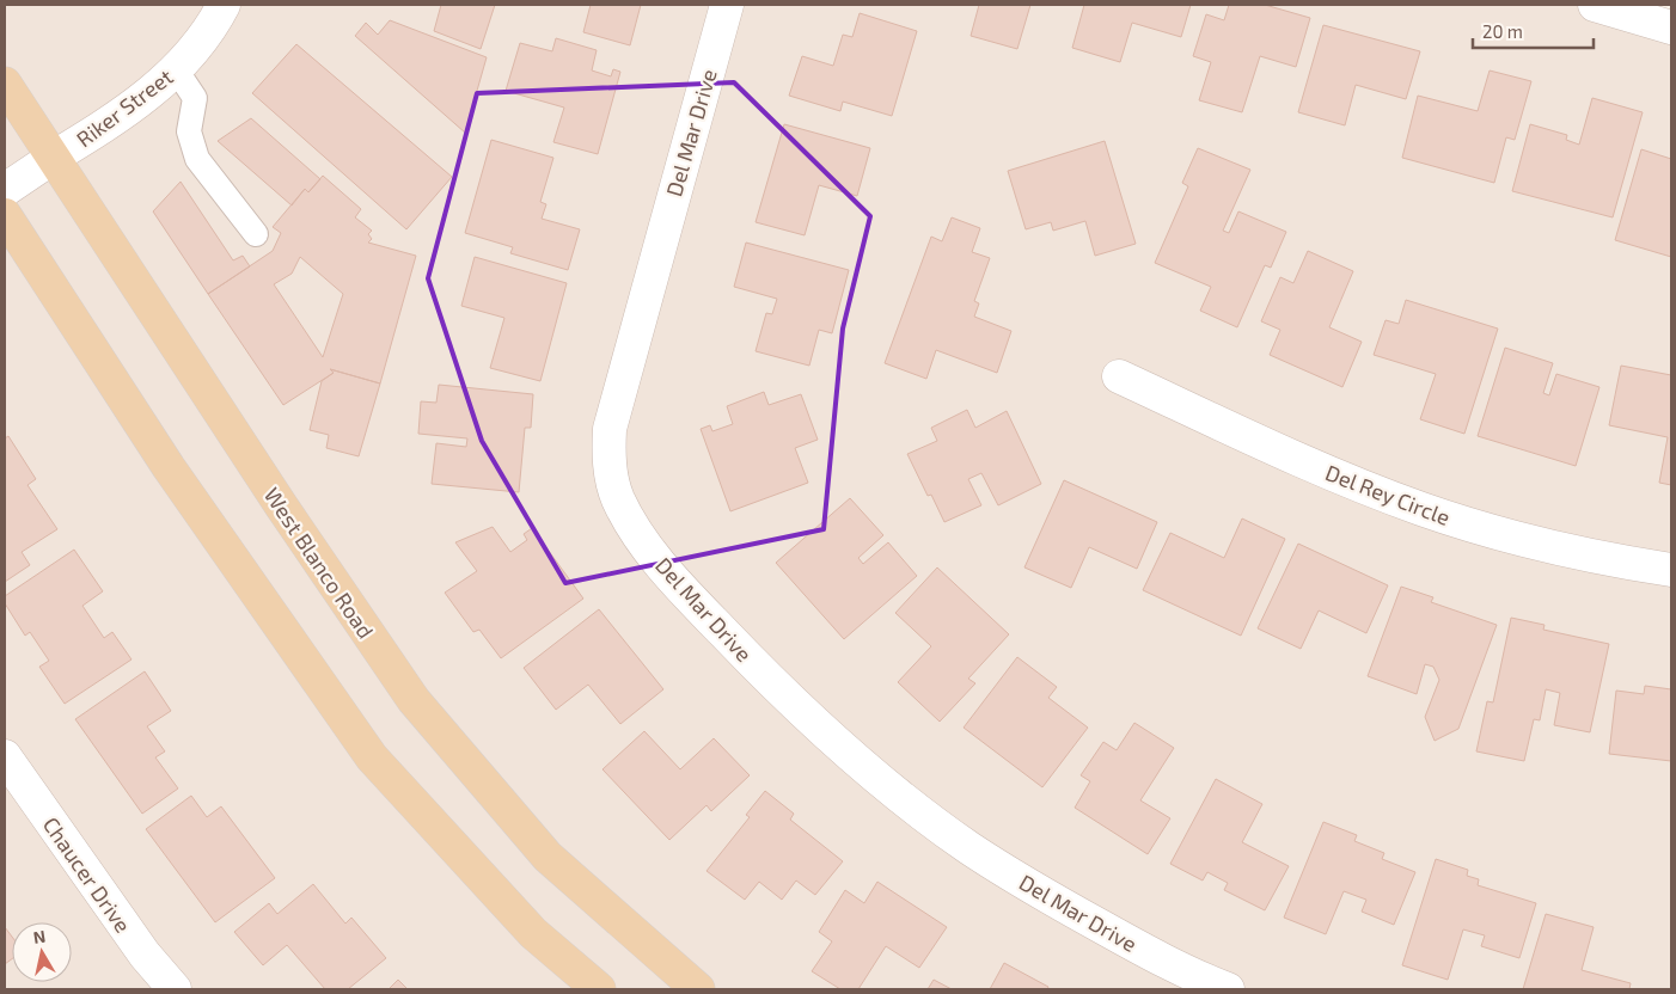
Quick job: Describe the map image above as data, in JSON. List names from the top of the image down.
{
  "streets": {
    "main road": ["West Blanco Road"],
    "street": [
      "Riker Street",
      "Del Mar Drive",
      "Del Rey Circle",
      "Chaucer Drive"
    ]
  },
  "crossings": [
    ["Riker Street", "West Blanco Road"]
  ],
  "scale_bar": "20 m",
  "north": "top"
}
